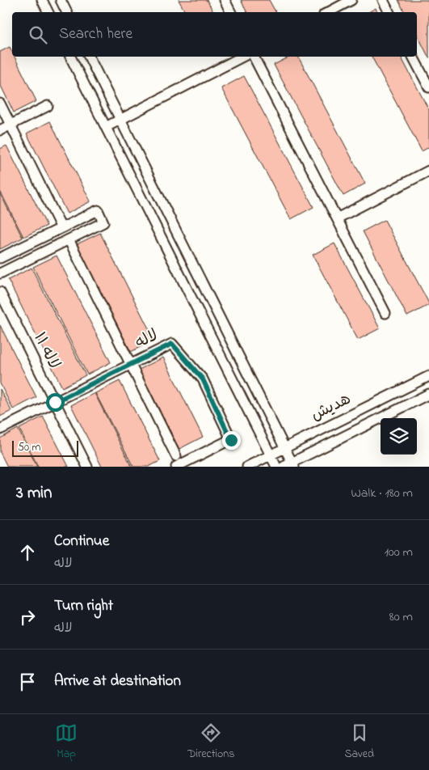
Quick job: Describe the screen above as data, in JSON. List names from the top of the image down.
{
  "streets": {
    "street": ["لاله", "لاله ۱۱", "هدیش"]
  },
  "crossings": [
    ["لاله", "لاله ۱۱"]
  ],
  "scale_bar": "50 m",
  "page": {
    "search": "Search here",
    "scale": "50 m",
    "heading": ["3 min", "Walk · 180 m"],
    "list": [
      ["Continue", "لاله", "100 m"],
      ["Turn right", "لاله", "80 m"],
      "Arrive at destination"
    ],
    "nav": ["Map", "Directions", "Saved"]
  }
}
